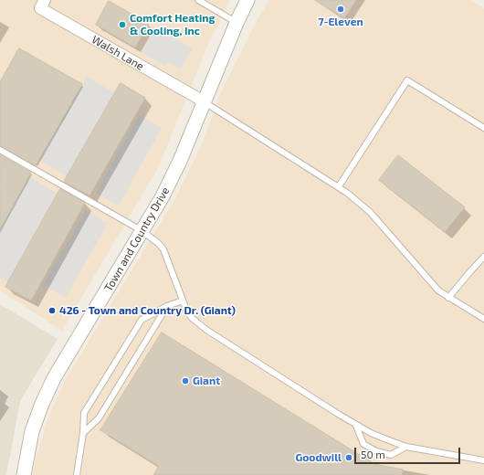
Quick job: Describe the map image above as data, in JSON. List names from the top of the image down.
{
  "streets": {
    "street": ["Walsh Lane", "Town and Country Drive"]
  },
  "crossings": [
    ["Walsh Lane", "Town and Country Drive"]
  ],
  "places": [
    "7-Eleven",
    "Comfort Heating & Cooling, Inc",
    "426 - Town and Country Dr. (Giant)",
    "Giant",
    "Goodwill"
  ],
  "scale_bar": "50 m"
}
